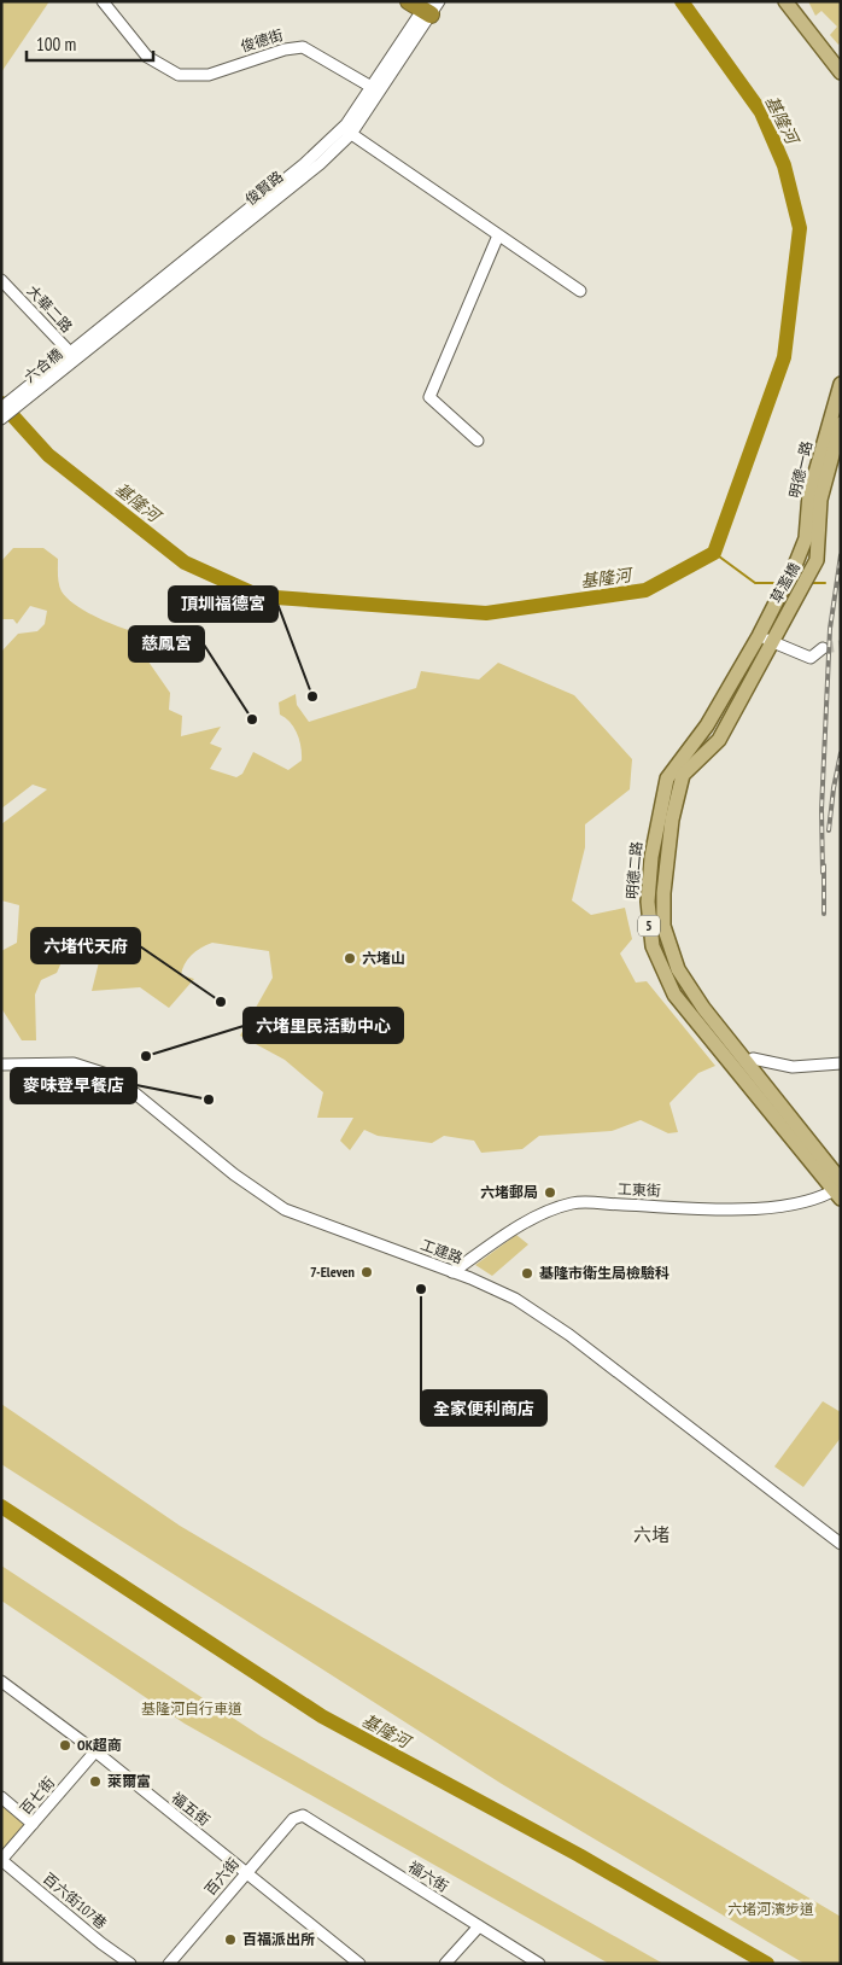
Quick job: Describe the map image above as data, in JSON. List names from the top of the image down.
{
  "streets": {
    "main road": [
      "明德一路",
      "草濫橋",
      "明德二路",
      "5"
    ],
    "street": [
      "俊德街",
      "俊賢路",
      "大華二路",
      "六合橋",
      "工東街",
      "工建路",
      "百七街",
      "福五街",
      "百六街",
      "福六街",
      "百六街107巷"
    ]
  },
  "crossings": [
    ["俊德街", "俊賢路"],
    ["俊賢路", "大華二路"],
    ["俊賢路", "六合橋"],
    ["大華二路", "六合橋"],
    ["明德一路", "草濫橋"],
    ["草濫橋", "明德二路"],
    ["明德二路", "工東街"],
    ["工東街", "工建路"],
    ["百七街", "福五街"],
    ["百七街", "百六街107巷"],
    ["福五街", "百六街"],
    ["百六街", "福六街"]
  ],
  "districts": ["六堵"],
  "water": ["基隆河"],
  "parks": ["基隆河自行車道", "六堵河濱步道"],
  "places": [
    "頂圳福德宮",
    "慈鳳宮",
    "六堵山",
    "六堵代天府",
    "六堵里民活動中心",
    "麥味登早餐店",
    "六堵郵局",
    "7-Eleven",
    "基隆市衛生局檢驗科",
    "全家便利商店",
    "OK超商",
    "萊爾富",
    "百福派出所"
  ],
  "scale_bar": "100 m"
}
